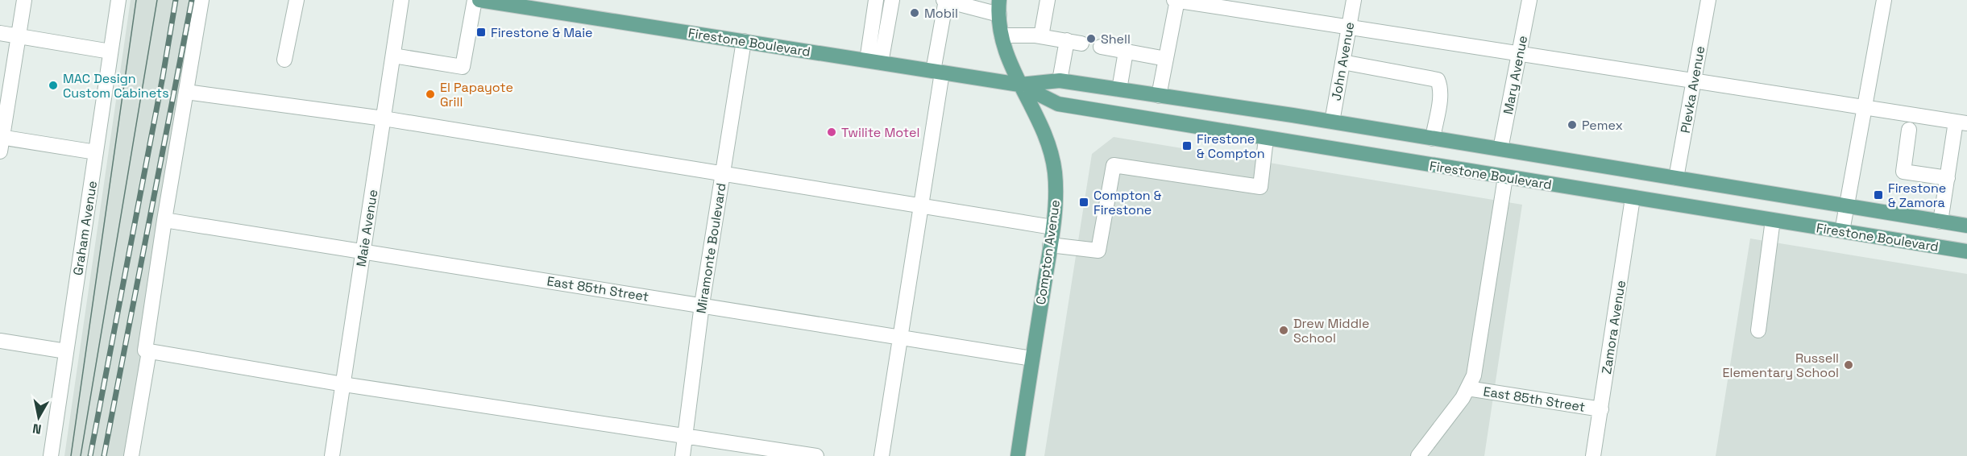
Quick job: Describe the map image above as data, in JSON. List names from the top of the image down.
{
  "streets": {
    "main road": ["Firestone Boulevard", "Compton Avenue"],
    "street": [
      "John Avenue",
      "Mary Avenue",
      "Plevka Avenue",
      "Graham Avenue",
      "Maie Avenue",
      "Miramonte Boulevard",
      "East 85th Street",
      "Zamora Avenue"
    ]
  },
  "crossings": [
    ["Firestone Boulevard", "John Avenue"],
    ["Firestone Boulevard", "Mary Avenue"],
    ["Firestone Boulevard", "Plevka Avenue"],
    ["Firestone Boulevard", "Miramonte Boulevard"],
    ["Firestone Boulevard", "Compton Avenue"],
    ["Firestone Boulevard", "Zamora Avenue"],
    ["Maie Avenue", "East 85th Street"],
    ["Miramonte Boulevard", "East 85th Street"],
    ["Compton Avenue", "East 85th Street"],
    ["East 85th Street", "Zamora Avenue"]
  ],
  "places": {
    "other": [
      "Mobil",
      "Shell",
      "MAC Design Custom Cabinets",
      "El Papayote Grill",
      "Pemex",
      "Twilite Motel",
      "Drew Middle School",
      "Russell Elementary School"
    ],
    "transit": [
      "Firestone & Maie",
      "Firestone & Compton",
      "Firestone & Zamora",
      "Compton & Firestone"
    ]
  },
  "north": "bottom"
}
